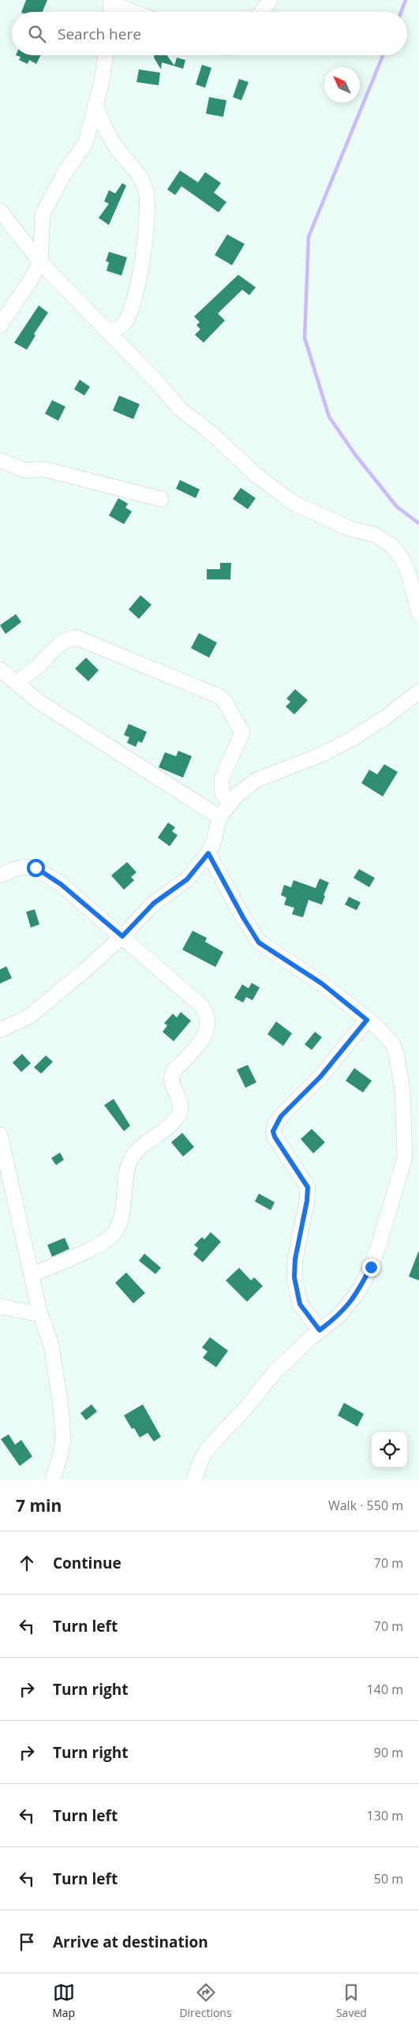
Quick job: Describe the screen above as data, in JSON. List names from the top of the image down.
{
  "north": "top left",
  "page": {
    "search": "Search here",
    "heading": ["7 min", "Walk · 550 m"],
    "list": [
      ["Continue", "70 m"],
      ["Turn left", "70 m"],
      ["Turn right", "140 m"],
      ["Turn right", "90 m"],
      ["Turn left", "130 m"],
      ["Turn left", "50 m"],
      "Arrive at destination"
    ],
    "nav": ["Map", "Directions", "Saved"]
  }
}
